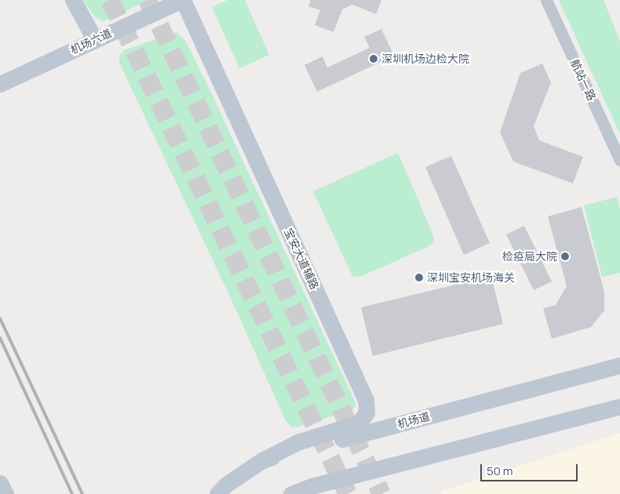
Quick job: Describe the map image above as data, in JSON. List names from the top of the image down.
{
  "streets": {
    "main road": ["机场六道", "宝安大道辅路", "机场道"],
    "street": ["航站一路"]
  },
  "crossings": [
    ["机场六道", "宝安大道辅路"],
    ["宝安大道辅路", "机场道"]
  ],
  "places": ["深圳机场边检大院", "检疫局大院", "深圳宝安机场海关"],
  "scale_bar": "50 m"
}
